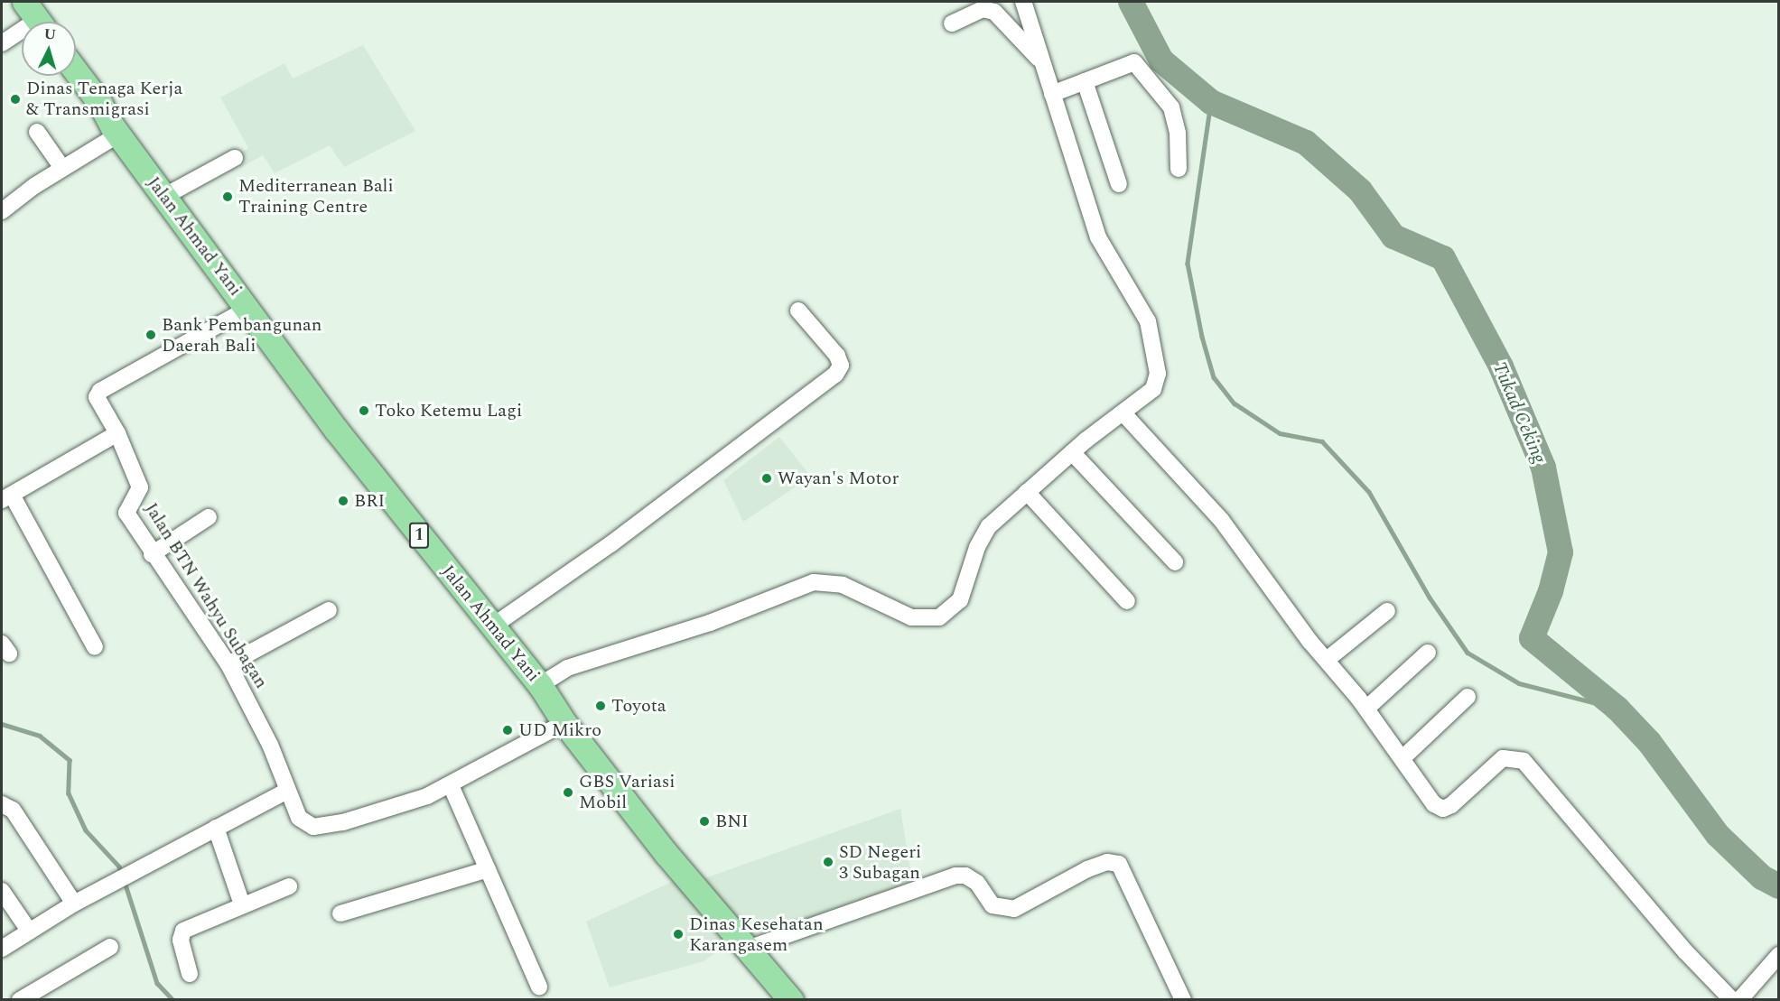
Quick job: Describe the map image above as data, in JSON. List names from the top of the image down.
{
  "streets": {
    "highway": ["Jalan Ahmad Yani", "1"],
    "street": ["Jalan BTN Wahyu Subagan"]
  },
  "crossings": [
    ["Jalan Ahmad Yani", "Jalan BTN Wahyu Subagan"]
  ],
  "water": ["Tukad Ceking"],
  "places": [
    "Dinas Tenaga Kerja & Transmigrasi",
    "Mediterranean Bali Training Centre",
    "Bank Pembangunan Daerah Bali",
    "Toko Ketemu Lagi",
    "Wayan's Motor",
    "BRI",
    "Toyota",
    "UD Mikro",
    "GBS Variasi Mobil",
    "BNI",
    "SD Negeri 3 Subagan",
    "Dinas Kesehatan Karangasem"
  ],
  "north": "top"
}
